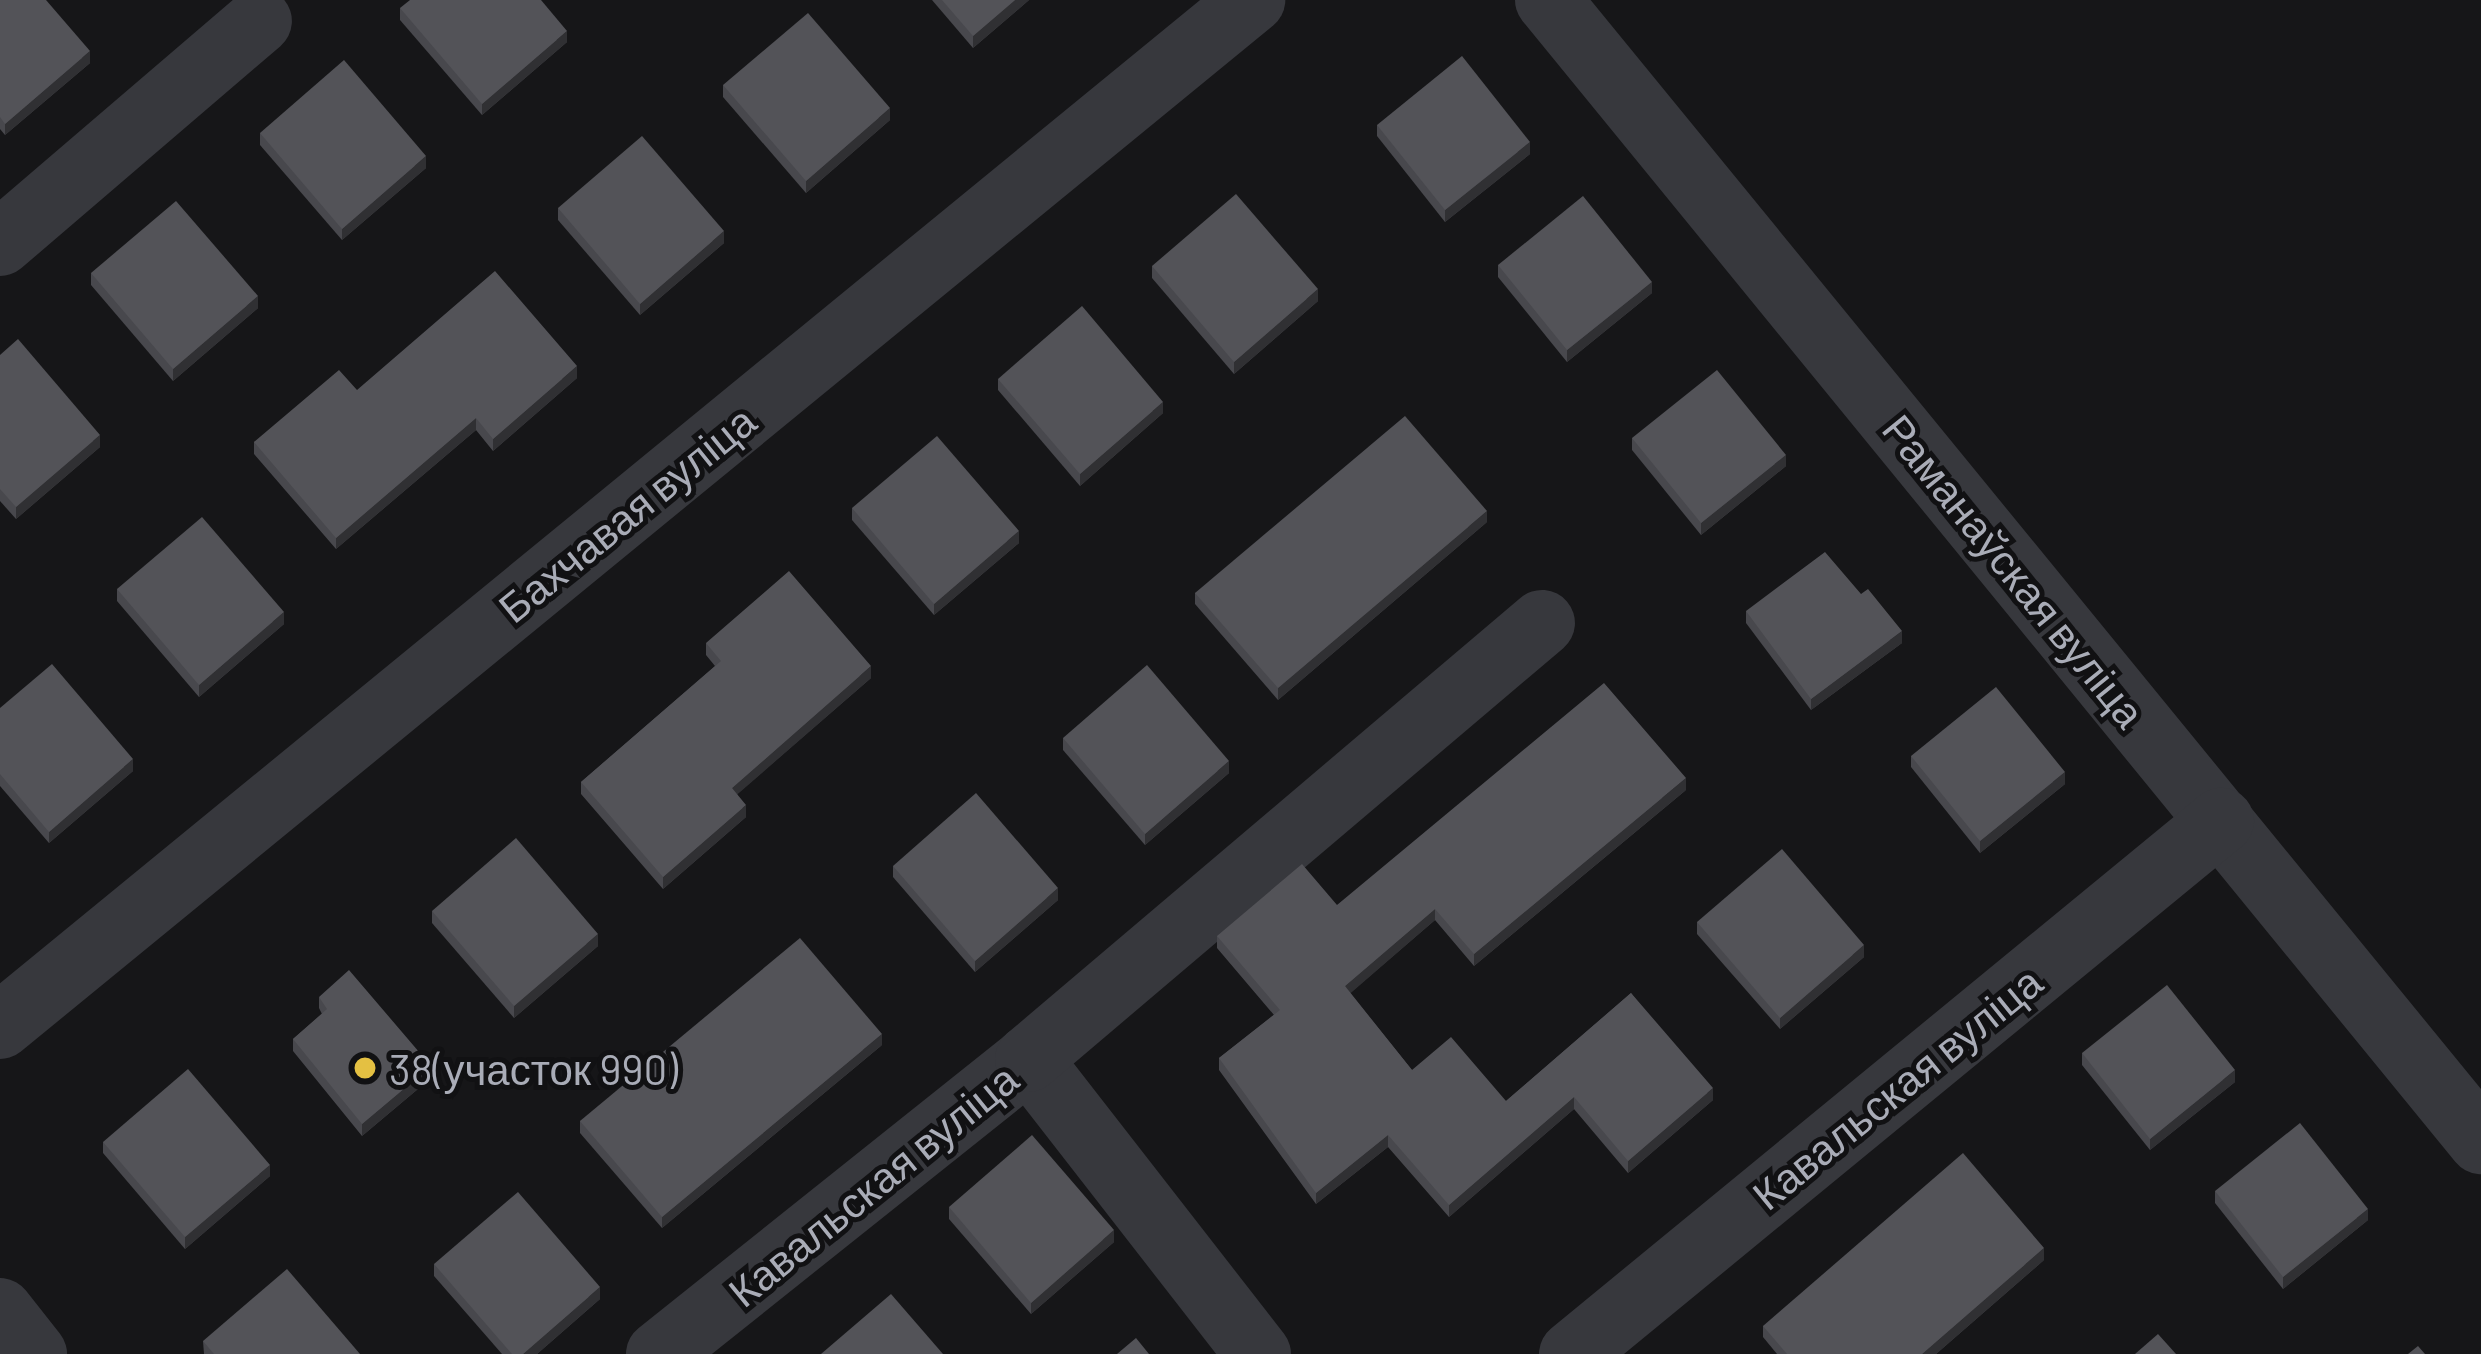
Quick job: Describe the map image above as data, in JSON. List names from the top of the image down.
{
  "streets": {
    "street": ["Бахчавая вуліца", "Раманаўская вуліца", "Кавальская вуліца"]
  },
  "crossings": [
    ["Раманаўская вуліца", "Кавальская вуліца"]
  ],
  "places": ["38(участок 990)"]
}
